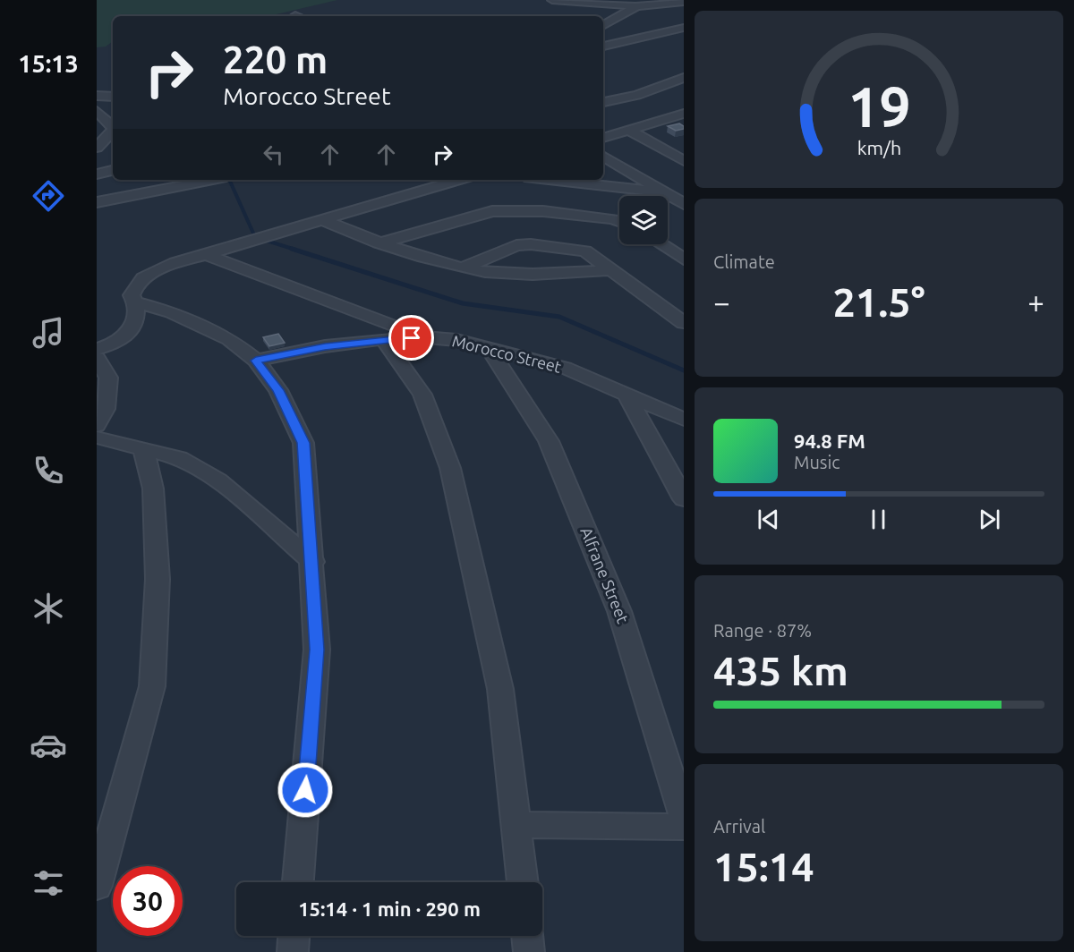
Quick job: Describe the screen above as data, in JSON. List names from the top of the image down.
{
  "streets": {
    "street": ["Morocco Street", "Alfrane Street"]
  },
  "crossings": [
    ["Morocco Street", "Alfrane Street"]
  ],
  "page": {
    "tabs": "15:13",
    "turn": ["220 m", "Morocco Street"],
    "tile": [
      "Climate",
      ["Range · 87%", "435 km"],
      ["Arrival", "15:14"]
    ],
    "heat": ["−", "21.5°", "+"],
    "song": ["94.8 FM", "Music"],
    "limit": "30",
    "trip": "15:14 · 1 min · 290 m",
    "gauge": ["19", "km/h"]
  }
}
